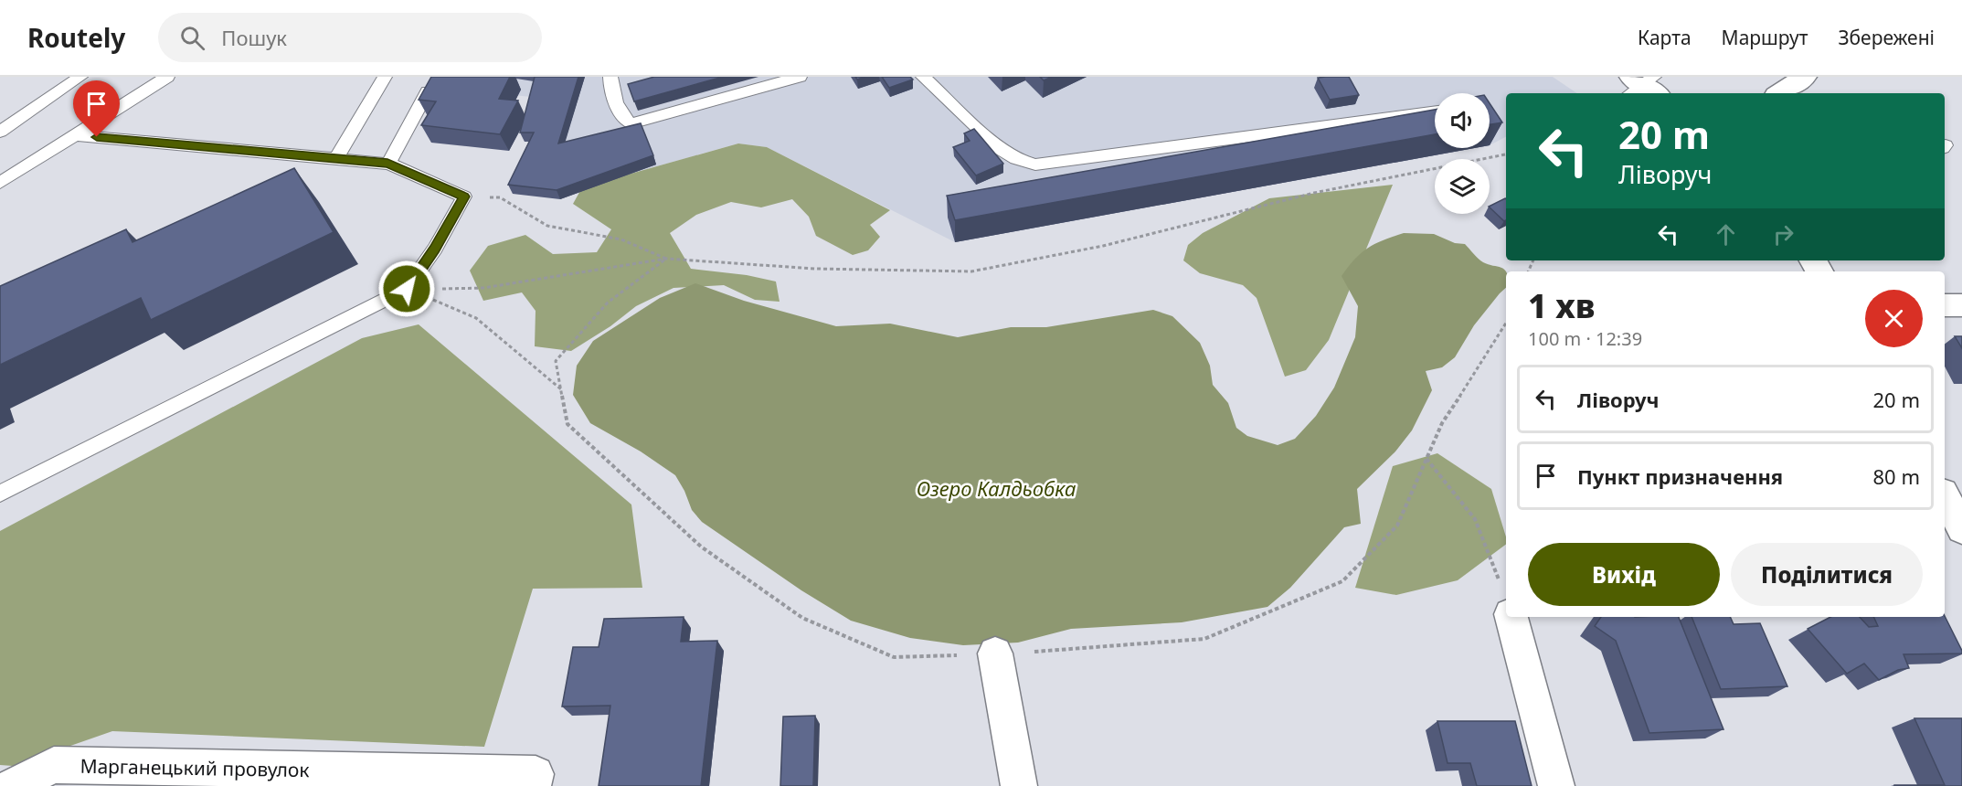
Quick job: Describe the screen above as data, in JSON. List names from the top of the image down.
{
  "streets": {
    "street": ["Марганецький провулок"]
  },
  "water": ["Озеро Калдьобка"],
  "page": {
    "header": "Routely",
    "search": "Пошук",
    "nav": ["Карта", "Маршрут", "Збережені"],
    "turn": ["20 m", "Ліворуч"],
    "heading": ["1 хв", "100 m · 12:39"],
    "list": [
      {
        "name": "Ліворуч",
        "value": "20 m"
      },
      {
        "name": "Пункт призначення",
        "value": "80 m"
      }
    ],
    "buttons": ["Вихід", "Поділитися"]
  }
}
